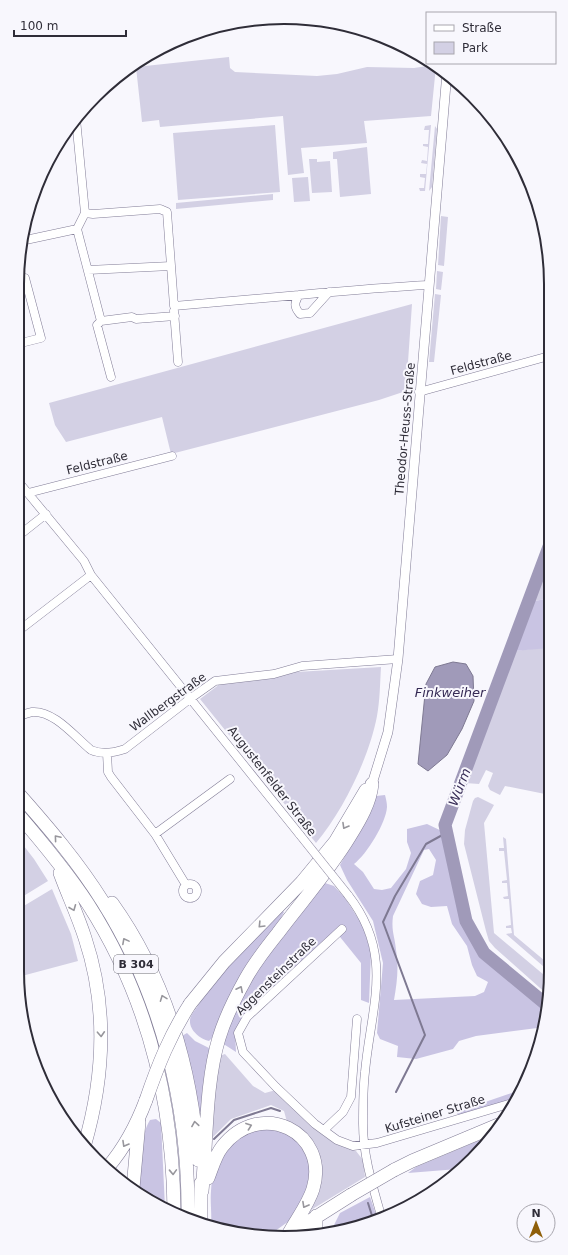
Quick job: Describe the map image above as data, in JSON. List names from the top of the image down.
{
  "streets": {
    "highway": ["B 304"],
    "street": [
      "Feldstraße",
      "Theodor-Heuss-Straße",
      "Wallbergstraße",
      "Augustenfelder Straße",
      "Aggensteinstraße",
      "Kufsteiner Straße"
    ]
  },
  "crossings": [
    ["Feldstraße", "Theodor-Heuss-Straße"],
    ["Feldstraße", "Augustenfelder Straße"],
    ["Theodor-Heuss-Straße", "Wallbergstraße"],
    ["Wallbergstraße", "Augustenfelder Straße"],
    ["Augustenfelder Straße", "Aggensteinstraße"],
    ["Augustenfelder Straße", "Kufsteiner Straße"],
    ["Aggensteinstraße", "Kufsteiner Straße"]
  ],
  "water": ["Finkweiher", "Würm"],
  "legend": ["Straße", "Park"],
  "scale_bar": "100 m",
  "north": "top"
}
